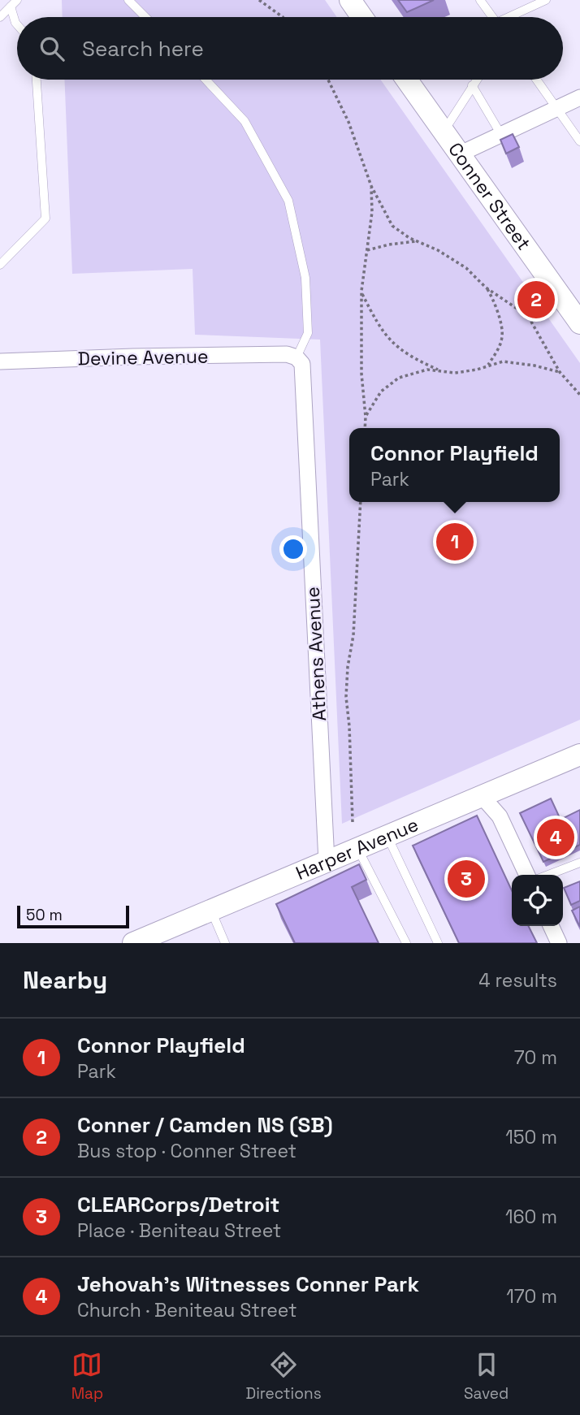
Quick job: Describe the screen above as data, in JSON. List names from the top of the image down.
{
  "streets": {
    "main road": ["Conner Street", "Harper Avenue"],
    "street": ["Devine Avenue", "Athens Avenue"]
  },
  "crossings": [
    ["Devine Avenue", "Athens Avenue"],
    ["Athens Avenue", "Harper Avenue"]
  ],
  "scale_bar": "50 m",
  "page": {
    "search": "Search here",
    "pins": [
      "2",
      "1",
      "4",
      "3"
    ],
    "popup": ["Connor Playfield", "Park"],
    "scale": "50 m",
    "heading": ["Nearby", "4 results"],
    "list": [
      {
        "mark": "1",
        "name": "Connor Playfield",
        "note": "Park",
        "value": "70 m"
      },
      {
        "mark": "2",
        "name": "Conner / Camden NS (SB)",
        "note": "Bus stop · Conner Street",
        "value": "150 m"
      },
      {
        "mark": "3",
        "name": "CLEARCorps/Detroit",
        "note": "Place · Beniteau Street",
        "value": "160 m"
      },
      {
        "mark": "4",
        "name": "Jehovah's Witnesses Conner Park",
        "note": "Church · Beniteau Street",
        "value": "170 m"
      }
    ],
    "nav": ["Map", "Directions", "Saved"]
  }
}
